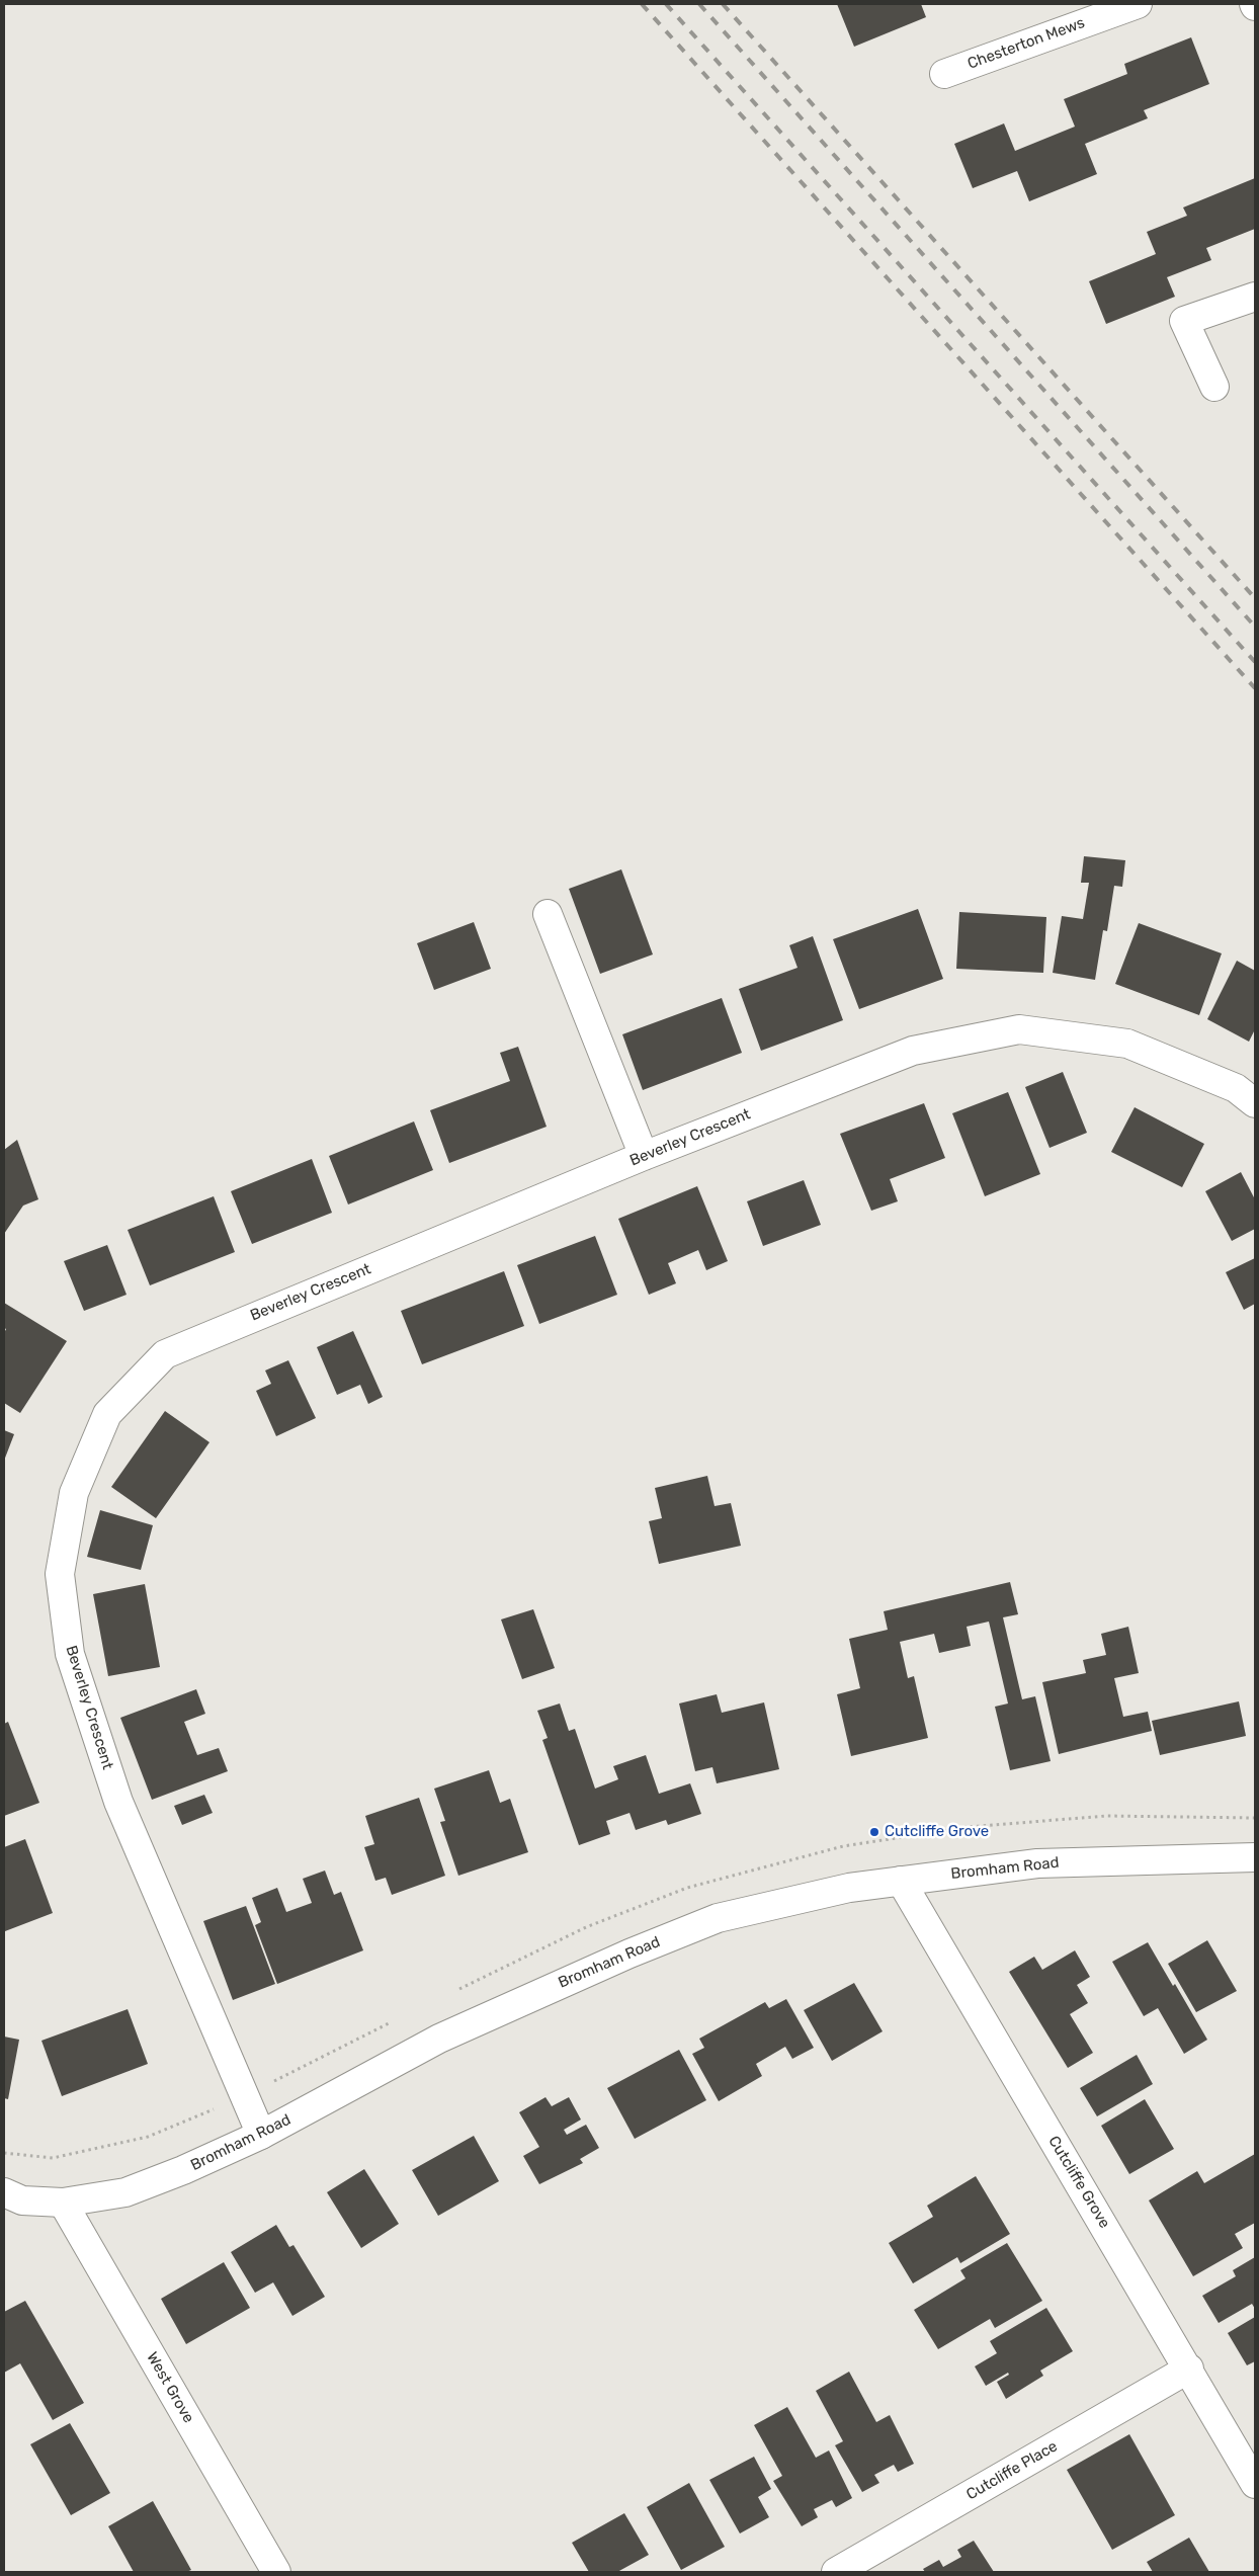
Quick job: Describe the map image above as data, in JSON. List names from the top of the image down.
{
  "streets": {
    "street": [
      "Chesterton Mews",
      "Beverley Crescent",
      "Bromham Road",
      "Cutcliffe Grove",
      "West Grove",
      "Cutcliffe Place"
    ]
  },
  "crossings": [
    ["Beverley Crescent", "Bromham Road"],
    ["Bromham Road", "Cutcliffe Grove"],
    ["Bromham Road", "West Grove"],
    ["Cutcliffe Grove", "Cutcliffe Place"]
  ],
  "places": ["Cutcliffe Grove"]
}
